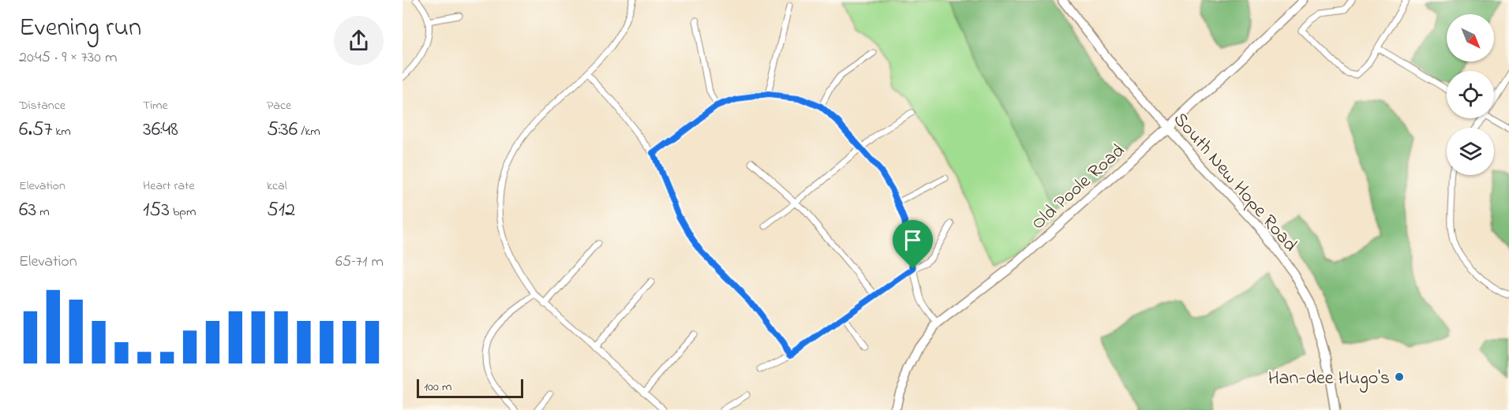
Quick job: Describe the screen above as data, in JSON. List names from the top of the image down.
{
  "streets": {
    "street": ["South New Hope Road", "Old Poole Road"]
  },
  "crossings": [
    ["South New Hope Road", "Old Poole Road"]
  ],
  "places": ["Han-dee Hugo's"],
  "scale_bar": "100 m",
  "north": "bottom right",
  "page": {
    "heading": ["Evening run", "20:45 · 9 × 730 m"],
    "stats": [
      ["Distance", "6.57 km"],
      ["Time", "36:48"],
      ["Pace", "5:36 /km"],
      ["Elevation", "63 m"],
      ["Heart rate", "153 bpm"],
      ["kcal", "512"]
    ],
    "chart": ["Elevation", "65–71 m"],
    "scale": "100 m"
  }
}
